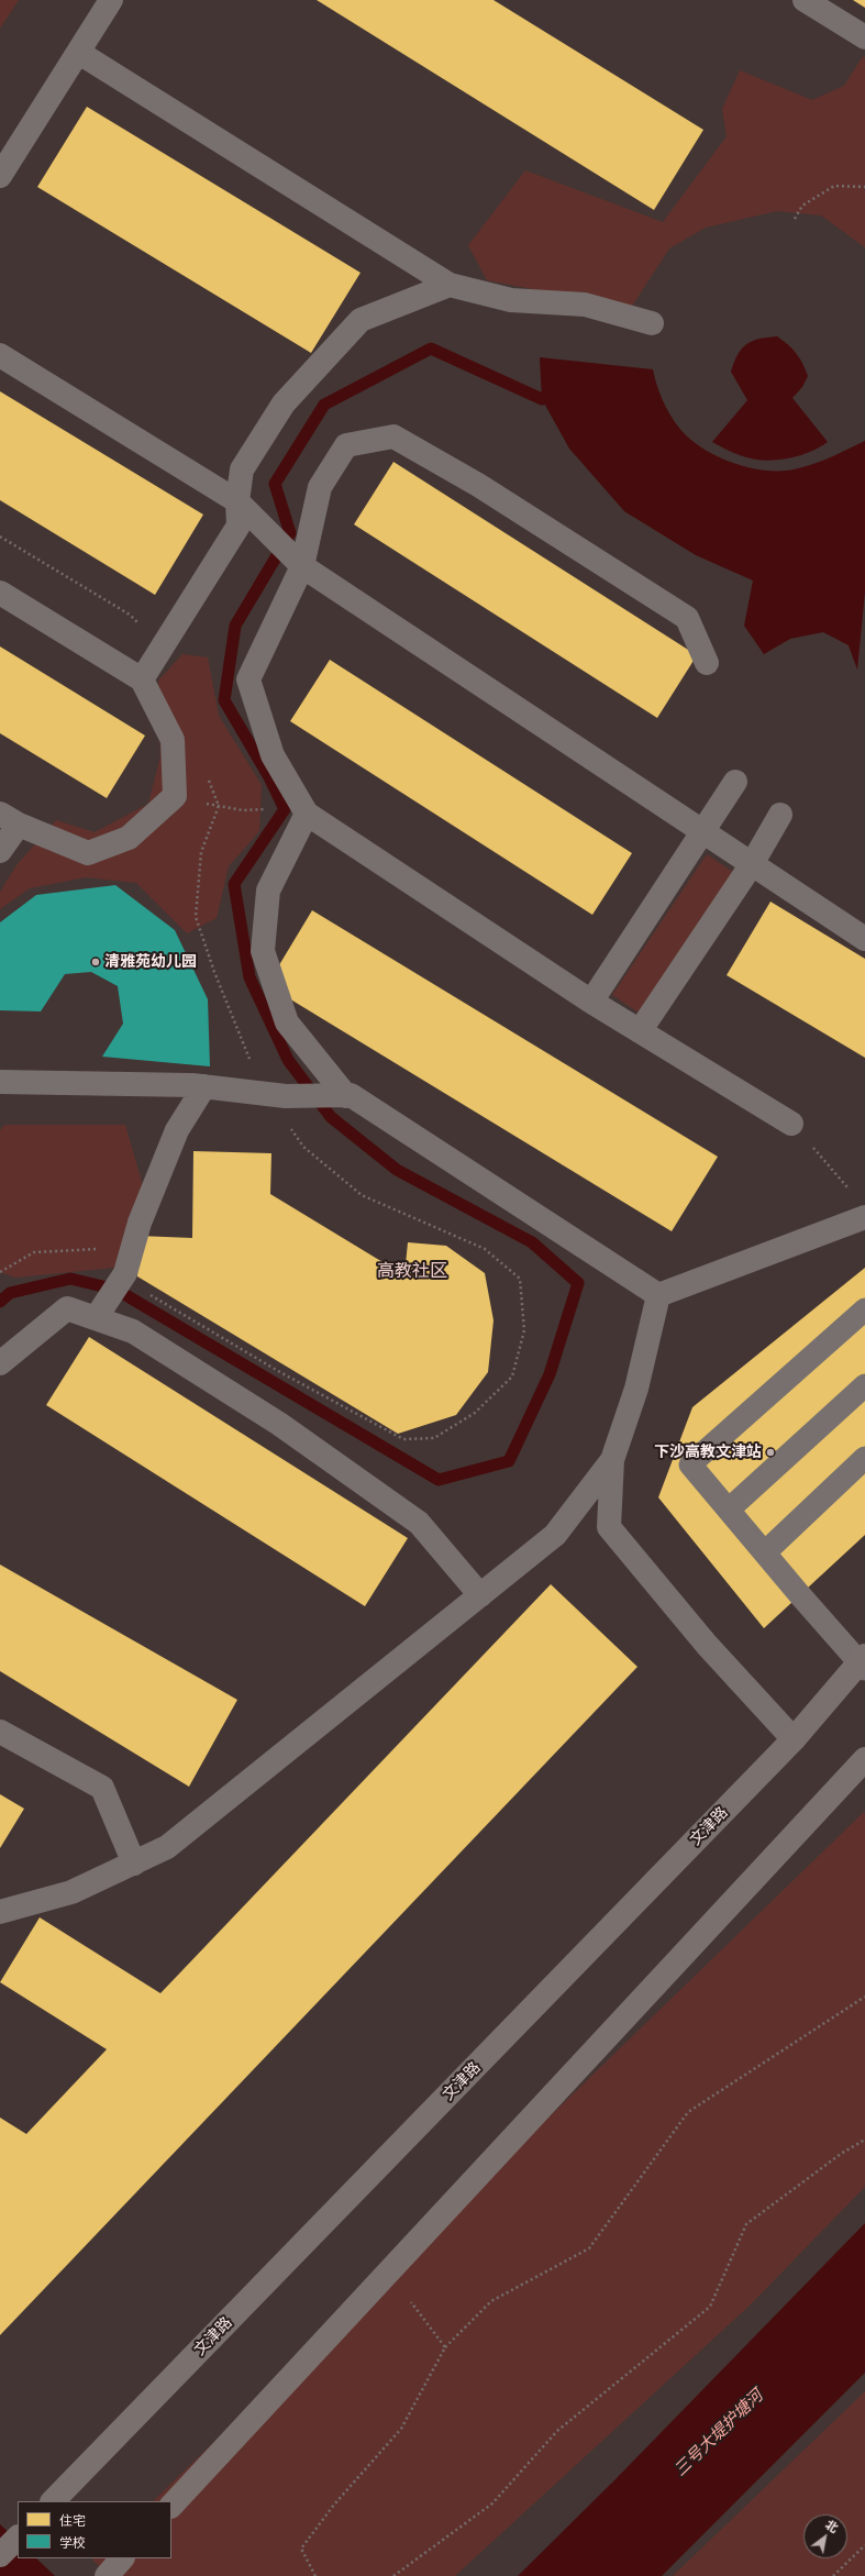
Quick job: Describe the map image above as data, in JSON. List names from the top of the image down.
{
  "streets": {
    "main road": ["文津路"]
  },
  "districts": ["高教社区"],
  "water": ["三号大堤护塘河"],
  "places": ["清雅苑幼儿园", "下沙高教文津站"],
  "legend": ["住宅", "学校"],
  "north": "top right"
}
